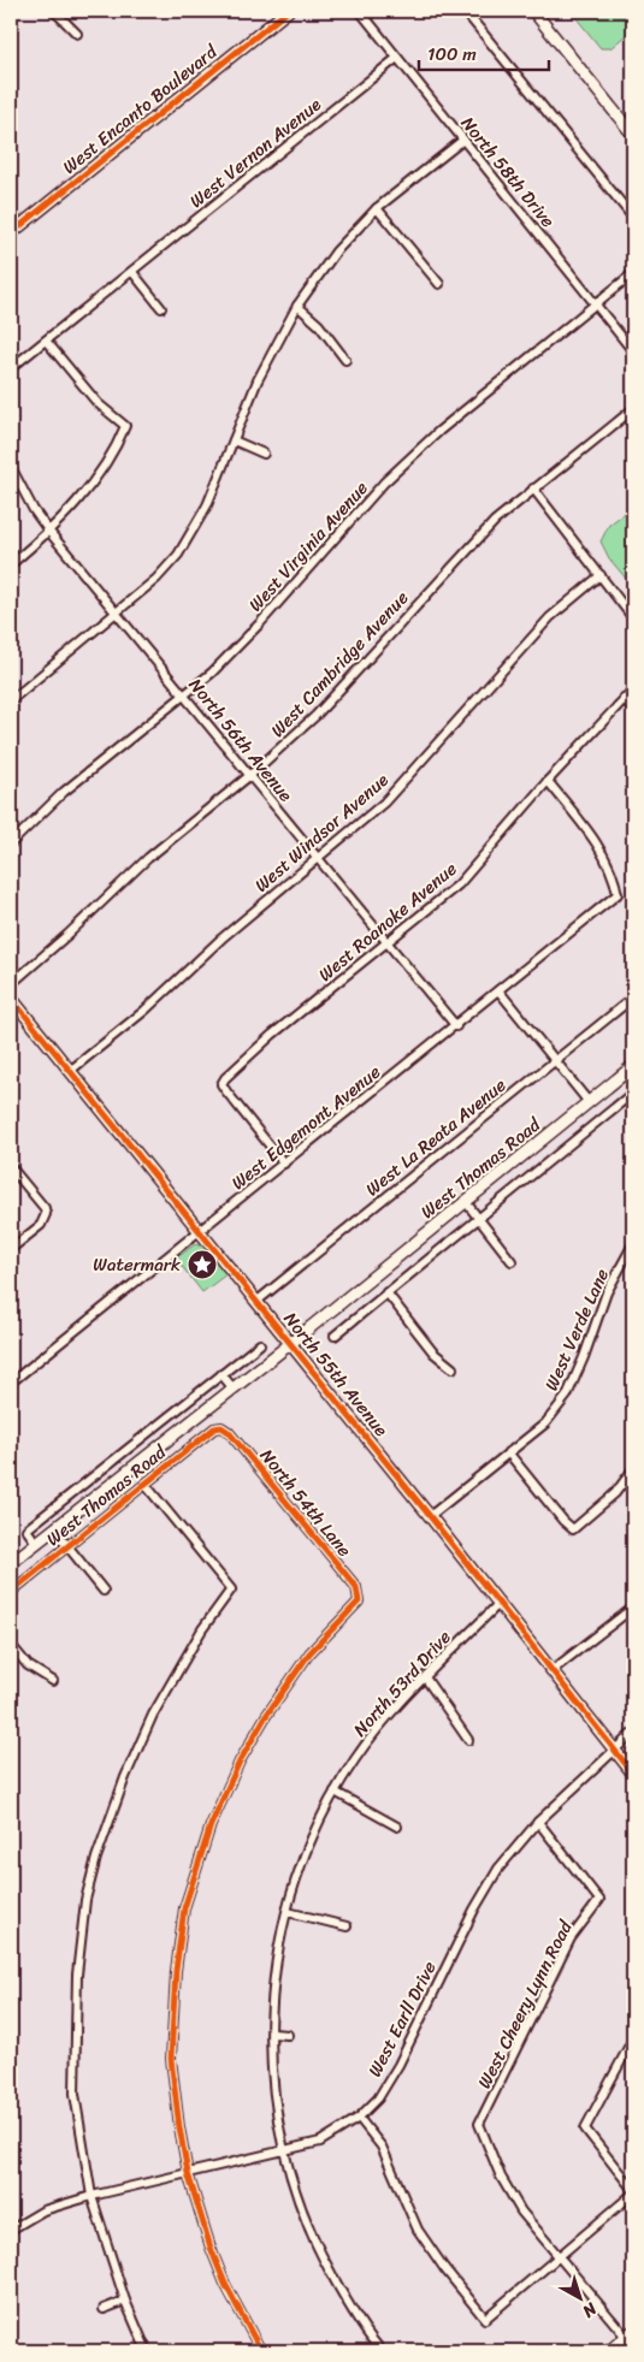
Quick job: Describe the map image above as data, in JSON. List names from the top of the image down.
{
  "streets": {
    "street": [
      "West Encanto Boulevard",
      "West Vernon Avenue",
      "North 58th Drive",
      "West Virginia Avenue",
      "West Cambridge Avenue",
      "North 56th Avenue",
      "West Windsor Avenue",
      "West Roanoke Avenue",
      "West Edgemont Avenue",
      "West La Reata Avenue",
      "West Thomas Road",
      "West Verde Lane",
      "North 55th Avenue",
      "North 54th Lane",
      "North 53rd Drive",
      "West Cheery Lynn Road",
      "West Earll Drive"
    ]
  },
  "crossings": [
    ["West Vernon Avenue", "North 58th Drive"],
    ["North 58th Drive", "West Virginia Avenue"],
    ["West Virginia Avenue", "North 56th Avenue"],
    ["West Cambridge Avenue", "North 56th Avenue"],
    ["North 56th Avenue", "West Windsor Avenue"],
    ["North 56th Avenue", "West Roanoke Avenue"],
    ["North 56th Avenue", "West Edgemont Avenue"],
    ["West Windsor Avenue", "North 55th Avenue"],
    ["West Roanoke Avenue", "West Edgemont Avenue"],
    ["West Edgemont Avenue", "North 55th Avenue"],
    ["West La Reata Avenue", "North 55th Avenue"],
    ["West Thomas Road", "North 55th Avenue"],
    ["West Thomas Road", "North 54th Lane"],
    ["West Verde Lane", "North 55th Avenue"],
    ["North 55th Avenue", "North 53rd Drive"],
    ["North 55th Avenue", "West Earll Drive"],
    ["North 54th Lane", "West Earll Drive"],
    ["North 53rd Drive", "West Earll Drive"],
    ["West Cheery Lynn Road", "West Earll Drive"]
  ],
  "places": {
    "place": ["Watermark"]
  },
  "scale_bar": "100 m",
  "north": "bottom right"
}
